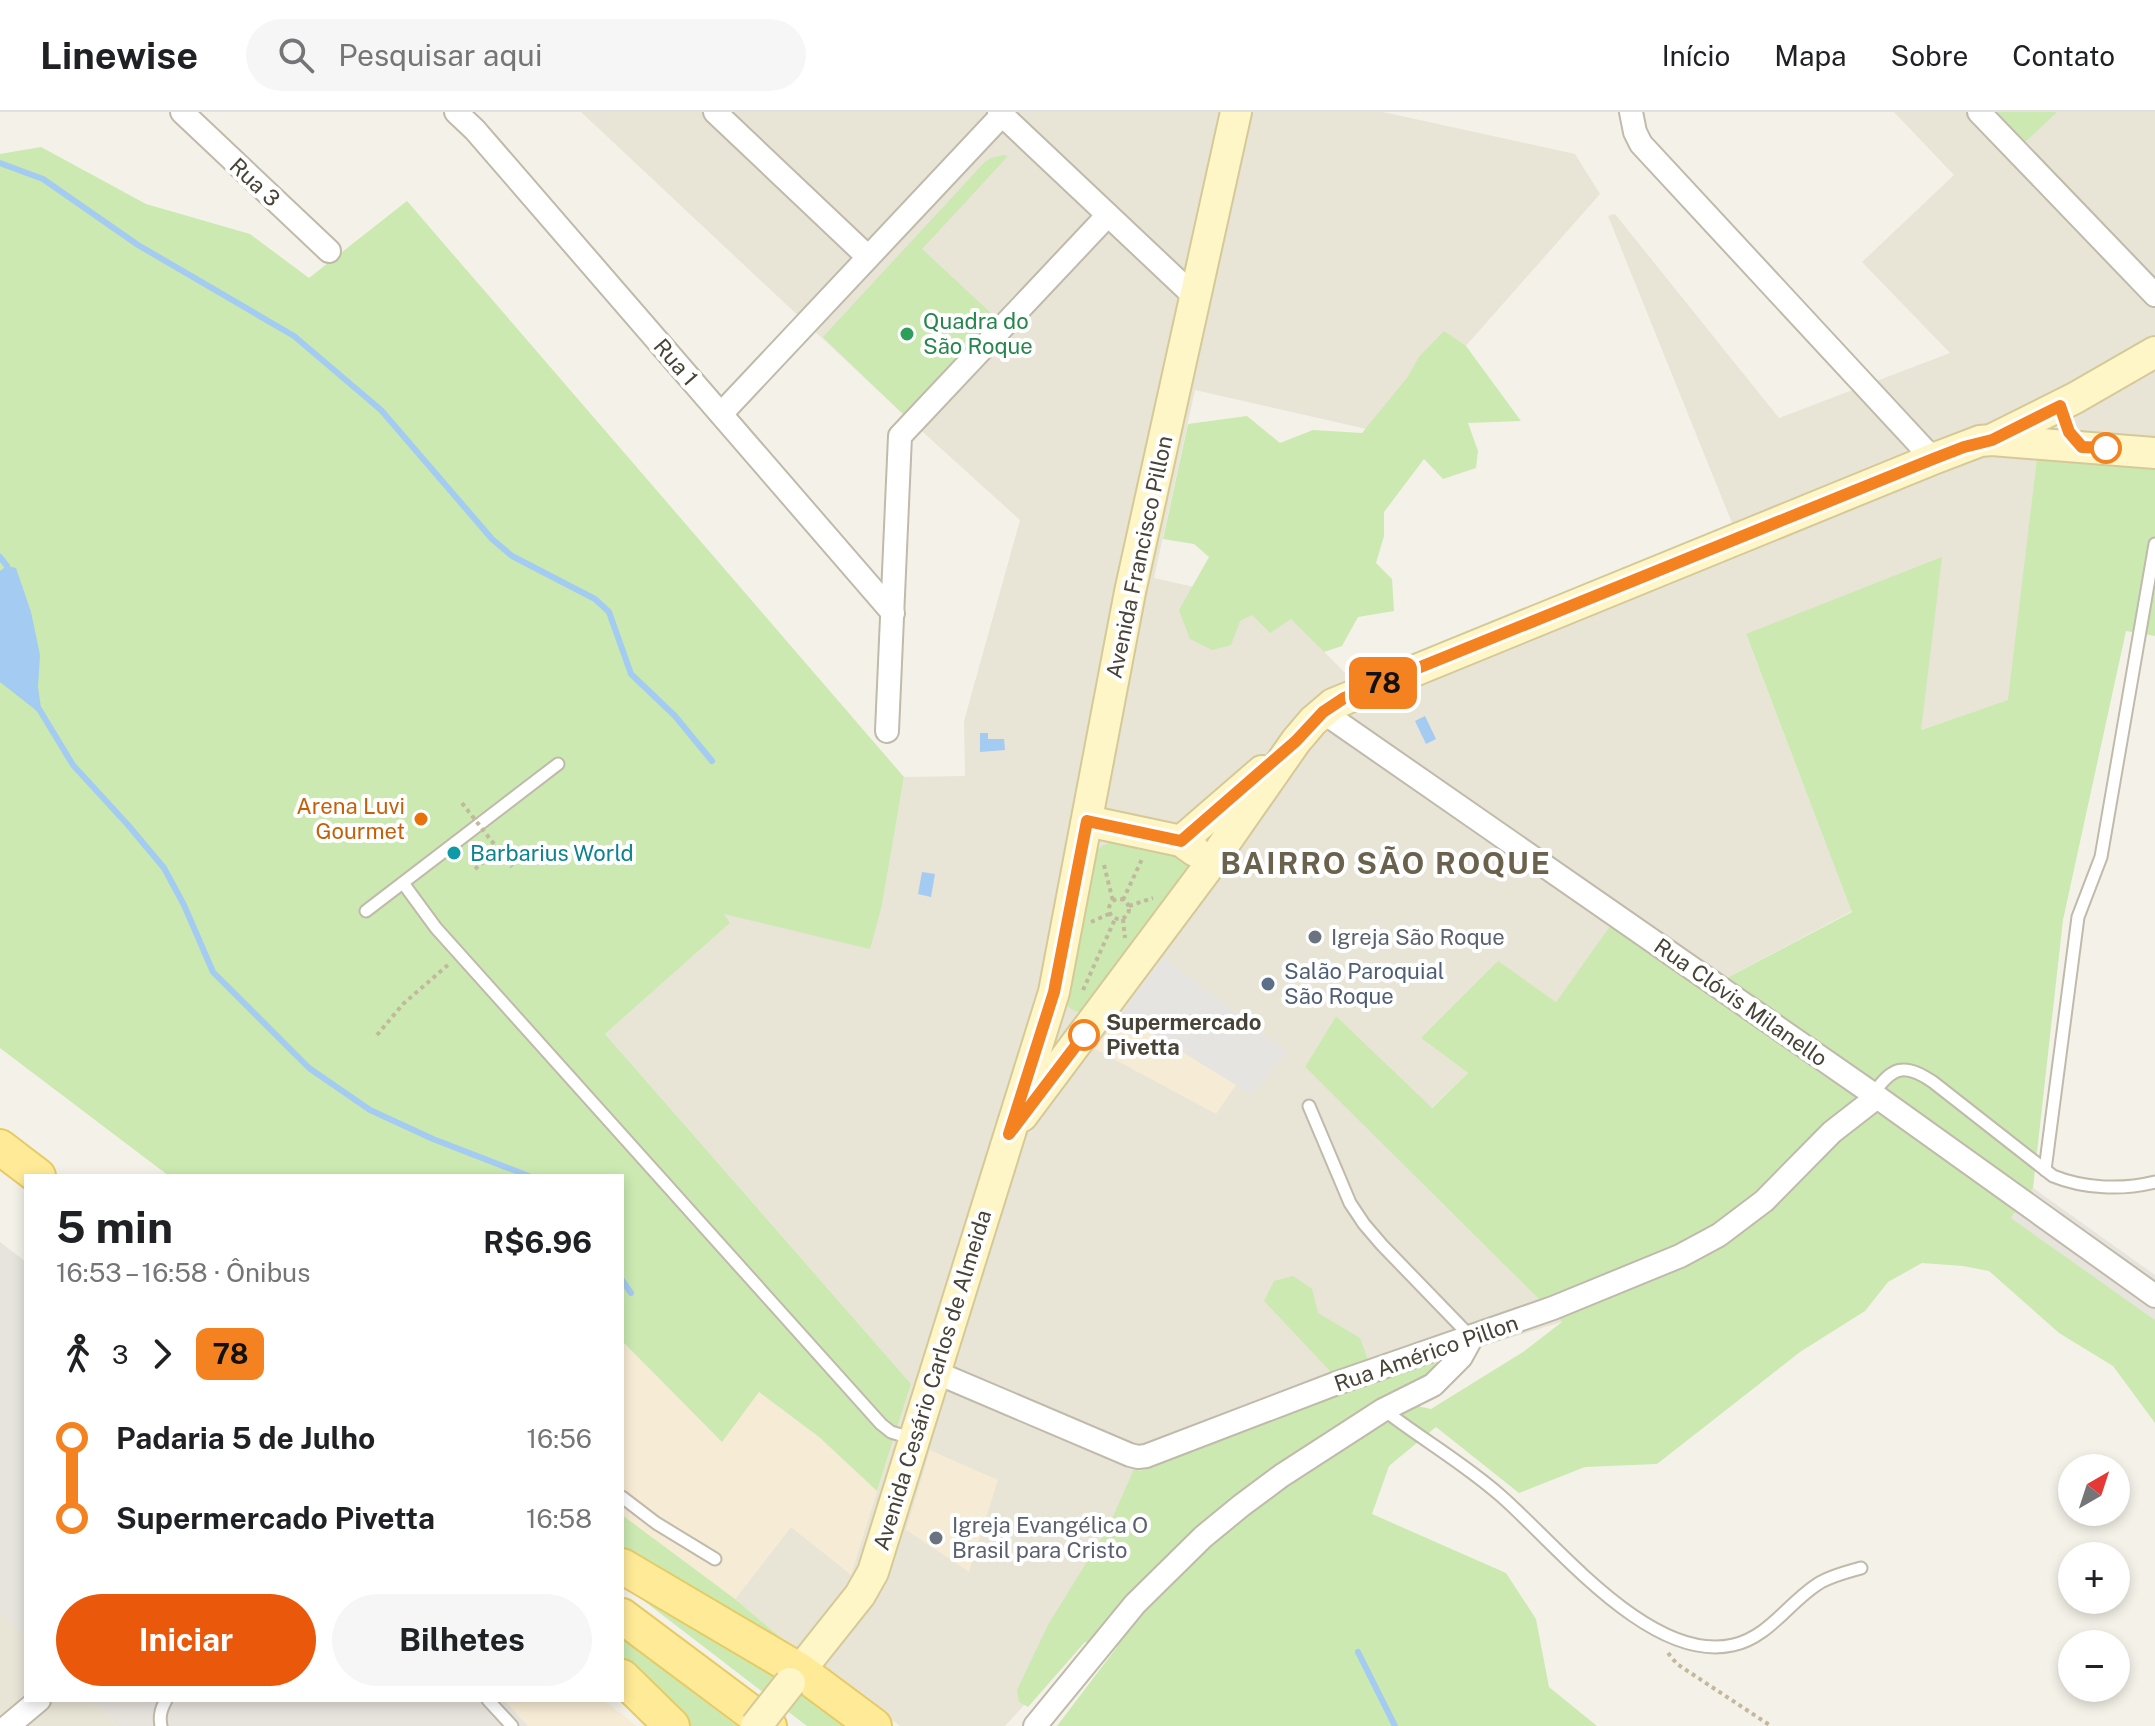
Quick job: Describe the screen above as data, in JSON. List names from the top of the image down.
{
  "streets": {
    "street": [
      "Rua 3",
      "Rua 1",
      "Avenida Francisco Pillon",
      "Rua Clóvis Milanello",
      "Rua Américo Pillon",
      "Avenida Cesário Carlos de Almeida"
    ]
  },
  "crossings": [
    ["Avenida Francisco Pillon", "Avenida Cesário Carlos de Almeida"],
    ["Rua Clóvis Milanello", "Rua Américo Pillon"],
    ["Rua Américo Pillon", "Avenida Cesário Carlos de Almeida"]
  ],
  "districts": ["BAIRRO SÃO ROQUE"],
  "places": [
    "Quadra do São Roque",
    "Arena Luvi Gourmet",
    "Barbarius World",
    "Igreja São Roque",
    "Salão Paroquial São Roque",
    "Supermercado Pivetta",
    "Igreja Evangélica O Brasil para Cristo"
  ],
  "lines": ["bus line 78"],
  "north": "top right",
  "page": {
    "header": "Linewise",
    "search": "Pesquisar aqui",
    "nav": [
      "Início",
      "Mapa",
      "Sobre",
      "Contato"
    ],
    "on_map": "78",
    "heading": ["5 min", "16:53 – 16:58 · Ônibus", "R$6.96"],
    "legs": ["3", "78"],
    "list": [
      {
        "name": "Padaria 5 de Julho",
        "value": "16:56"
      },
      {
        "name": "Supermercado Pivetta",
        "value": "16:58"
      }
    ],
    "map_buttons": ["+", "−"],
    "buttons": ["Iniciar", "Bilhetes"]
  }
}
